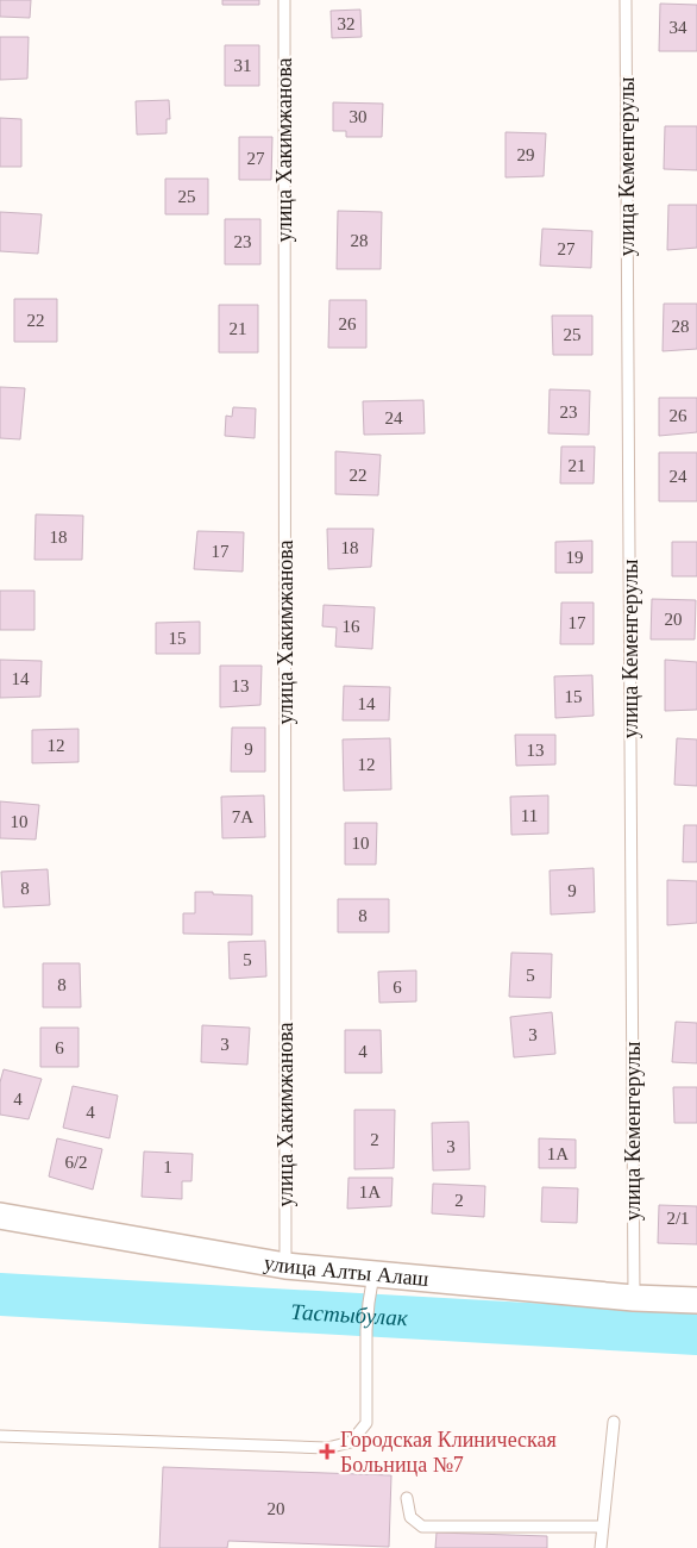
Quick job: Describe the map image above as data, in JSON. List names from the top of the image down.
{
  "streets": {
    "street": ["улица Алты Алаш"],
    "lane": ["улица Хакимжанова", "улица Кеменгерулы"]
  },
  "crossings": [
    ["улица Хакимжанова", "улица Алты Алаш"],
    ["улица Кеменгерулы", "улица Алты Алаш"]
  ],
  "water": ["Тастыбулак"],
  "places": {
    "health": ["Городская Клиническая Больница №7"]
  },
  "house_numbers": [
    "32",
    "34",
    "31",
    "30",
    "29",
    "27",
    "25",
    "28",
    "23",
    "27",
    "22",
    "26",
    "28",
    "21",
    "25",
    "23",
    "26",
    "24",
    "21",
    "22",
    "24",
    "18",
    "18",
    "17",
    "19",
    "20",
    "17",
    "16",
    "15",
    "14",
    "13",
    "15",
    "14",
    "12",
    "9",
    "13",
    "12",
    "11",
    "7А",
    "10",
    "10",
    "8",
    "9",
    "8",
    "5",
    "5",
    "8",
    "6",
    "3",
    "3",
    "6",
    "4",
    "4",
    "4",
    "2",
    "3",
    "1А",
    "6/2",
    "1",
    "1А",
    "2",
    "2/1",
    "20"
  ]
}
